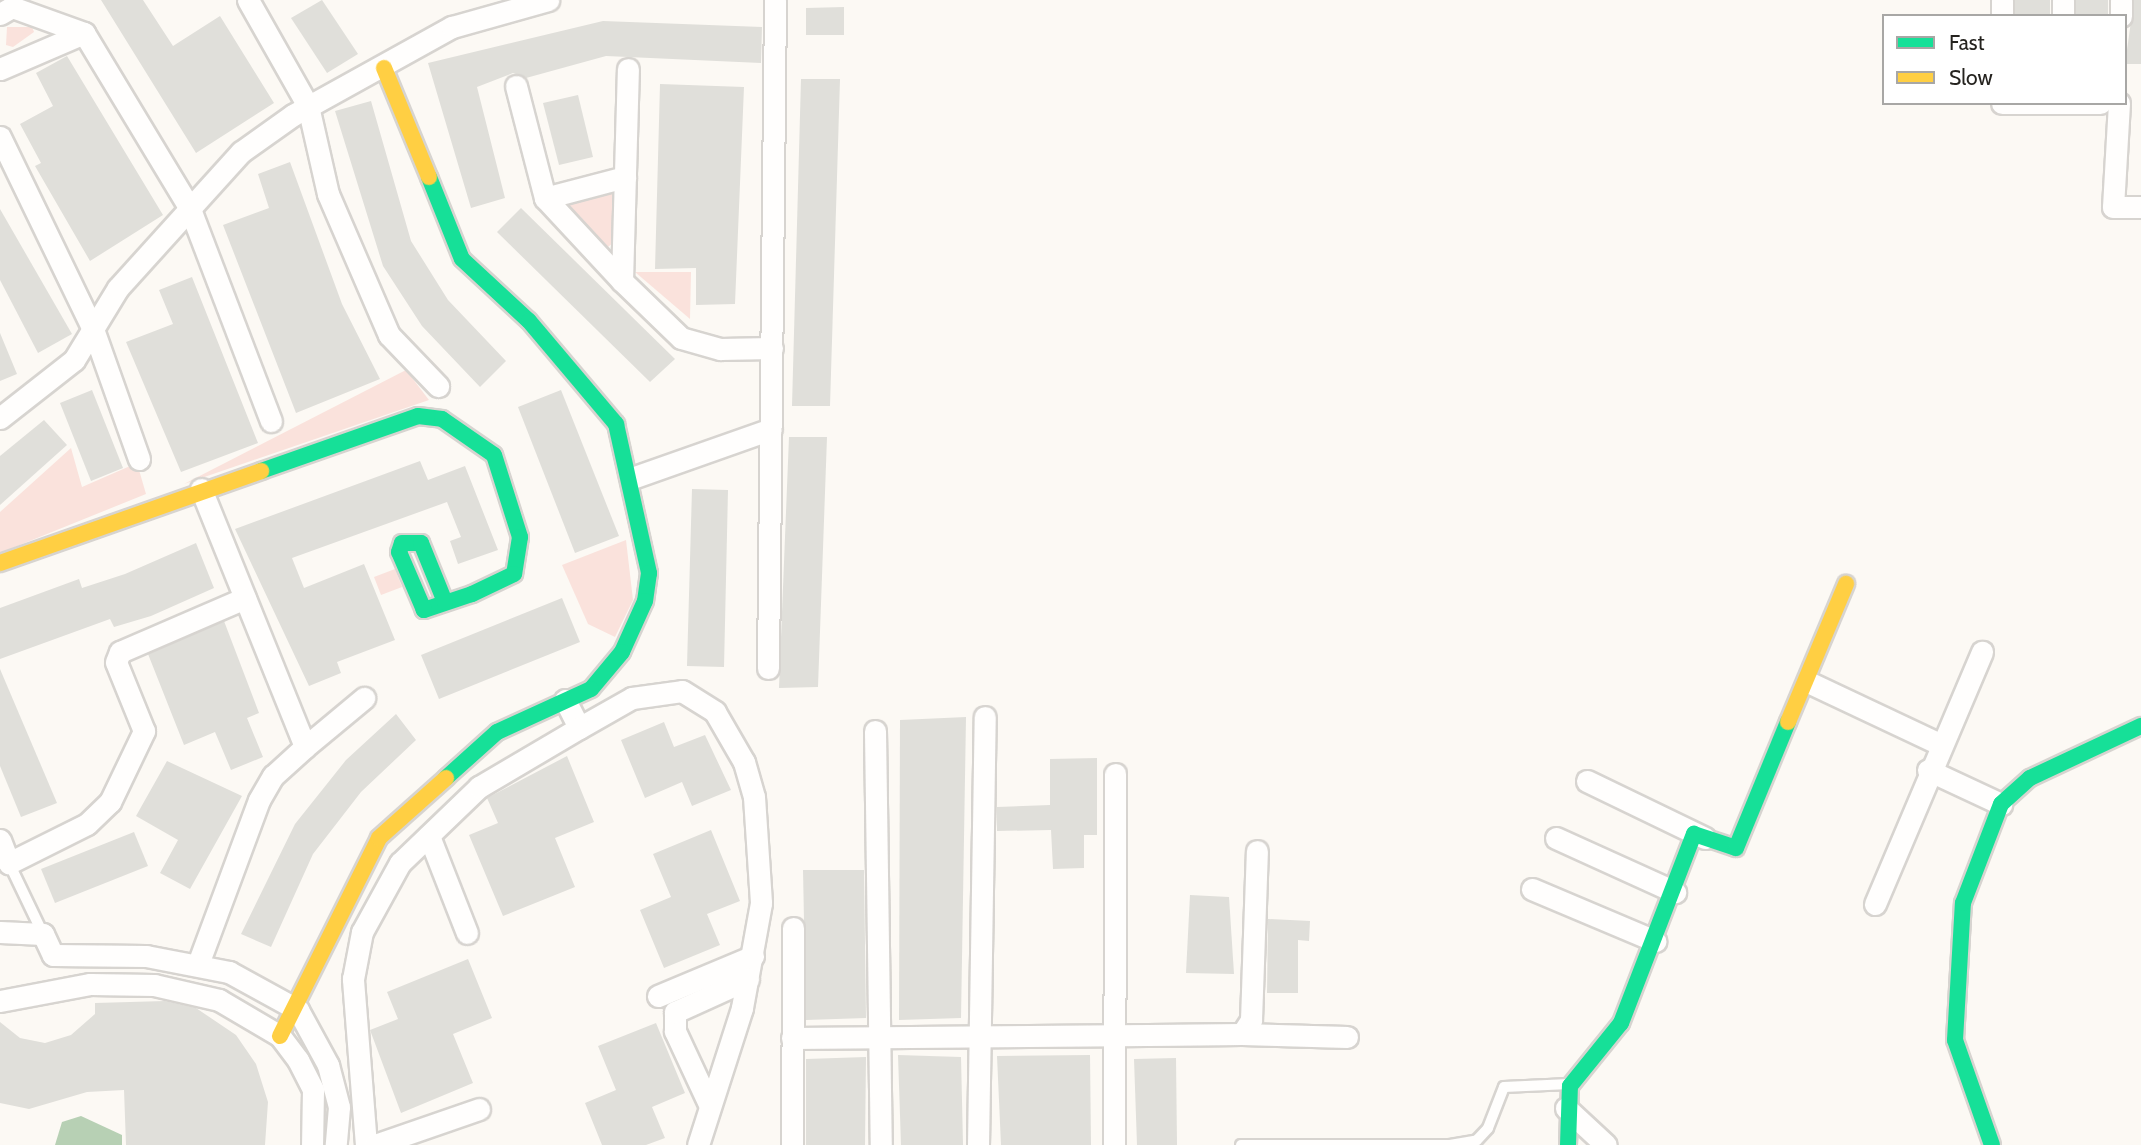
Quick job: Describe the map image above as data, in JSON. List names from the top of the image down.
{
  "legend": ["Fast", "Slow"]
}
